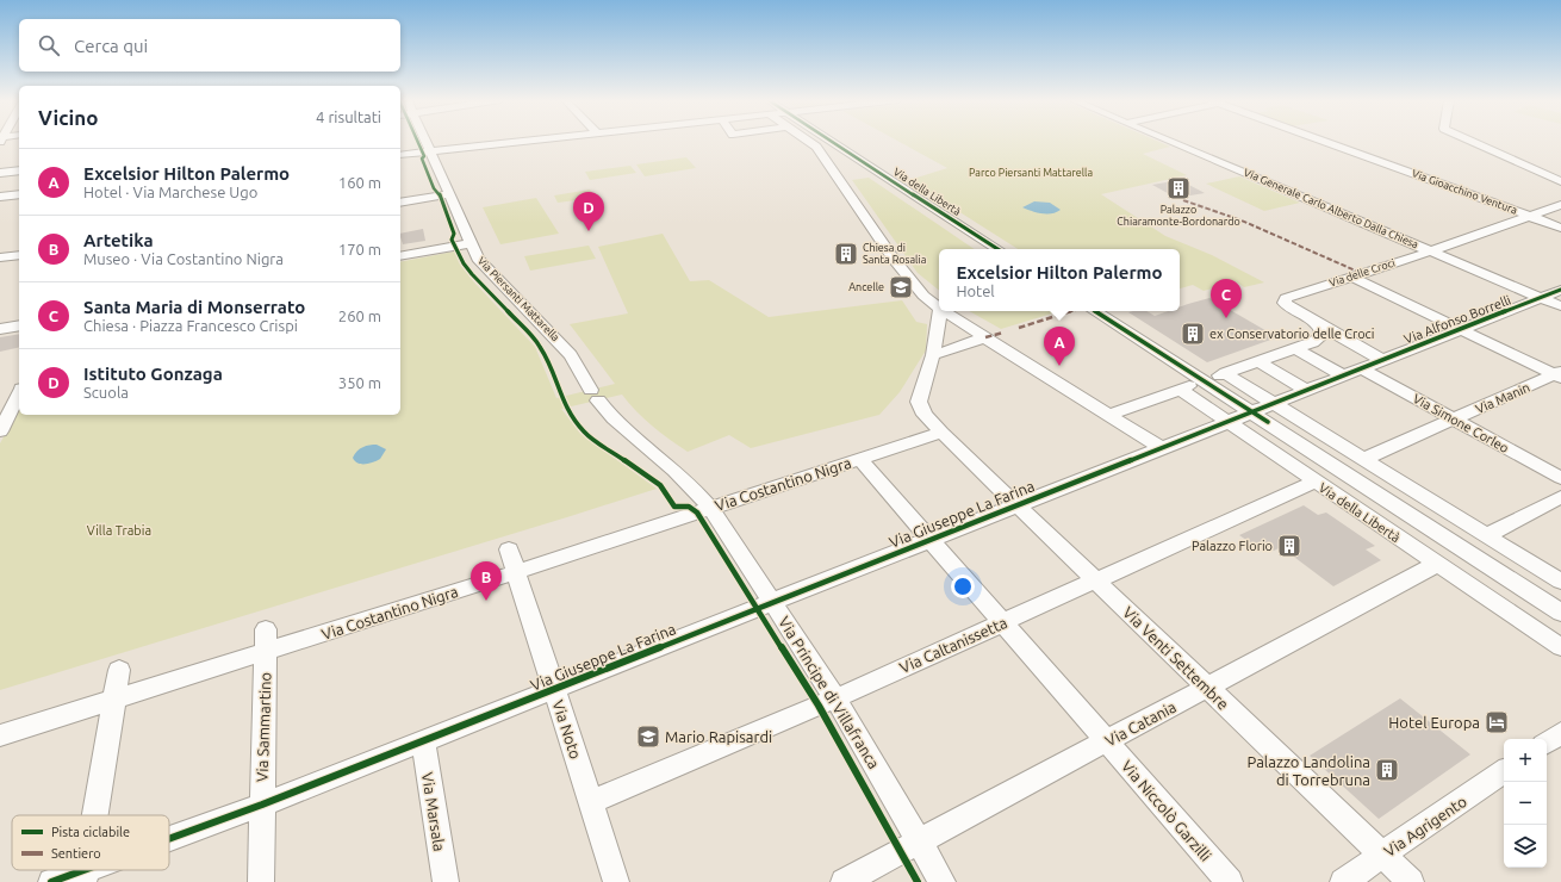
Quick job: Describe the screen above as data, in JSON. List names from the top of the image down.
{
  "streets": {
    "street": [
      "Via della Libertà",
      "Via Gioacchino Ventura",
      "Via Generale Carlo Alberto Dalla Chiesa",
      "Via delle Croci",
      "Via Piersanti Mattarella",
      "Via Alfonso Borrelli",
      "Via Manin",
      "Via Simone Corleo",
      "Via Costantino Nigra",
      "Via Giuseppe La Farina",
      "Via Caltanissetta",
      "Via Venti Settembre",
      "Via Principe di Villafranca",
      "Via Catania",
      "Via Sammartino",
      "Via Noto",
      "Via Niccolò Garzilli",
      "Via Marsala",
      "Via Agrigento"
    ]
  },
  "crossings": [
    ["Via della Libertà", "Via Alfonso Borrelli"],
    ["Via della Libertà", "Via Giuseppe La Farina"],
    ["Via della Libertà", "Via Caltanissetta"],
    ["Via della Libertà", "Via Catania"],
    ["Via Gioacchino Ventura", "Via delle Croci"],
    ["Via Generale Carlo Alberto Dalla Chiesa", "Via delle Croci"],
    ["Via Generale Carlo Alberto Dalla Chiesa", "Via Alfonso Borrelli"],
    ["Via Piersanti Mattarella", "Via Costantino Nigra"],
    ["Via Piersanti Mattarella", "Via Principe di Villafranca"],
    ["Via Alfonso Borrelli", "Via Simone Corleo"],
    ["Via Alfonso Borrelli", "Via Giuseppe La Farina"],
    ["Via Manin", "Via Simone Corleo"],
    ["Via Costantino Nigra", "Via Venti Settembre"],
    ["Via Costantino Nigra", "Via Principe di Villafranca"],
    ["Via Costantino Nigra", "Via Sammartino"],
    ["Via Costantino Nigra", "Via Noto"],
    ["Via Costantino Nigra", "Via Niccolò Garzilli"],
    ["Via Giuseppe La Farina", "Via Venti Settembre"],
    ["Via Giuseppe La Farina", "Via Principe di Villafranca"],
    ["Via Giuseppe La Farina", "Via Sammartino"],
    ["Via Giuseppe La Farina", "Via Noto"],
    ["Via Giuseppe La Farina", "Via Niccolò Garzilli"],
    ["Via Giuseppe La Farina", "Via Marsala"],
    ["Via Caltanissetta", "Via Venti Settembre"],
    ["Via Caltanissetta", "Via Principe di Villafranca"],
    ["Via Caltanissetta", "Via Noto"],
    ["Via Caltanissetta", "Via Niccolò Garzilli"],
    ["Via Venti Settembre", "Via Catania"],
    ["Via Venti Settembre", "Via Agrigento"],
    ["Via Principe di Villafranca", "Via Catania"],
    ["Via Catania", "Via Niccolò Garzilli"]
  ],
  "parks": ["Parco Piersanti Mattarella", "Villa Trabia"],
  "places": {
    "building": [
      "Palazzo Chiaramonte-Bordonardo",
      "Chiesa di Santa Rosalia",
      "ex Conservatorio delle Croci",
      "Palazzo Florio",
      "Palazzo Landolina di Torrebruna"
    ],
    "school or university": ["Ancelle", "Mario Rapisardi"],
    "hotel": ["Hotel Europa"]
  },
  "legend": ["Pista ciclabile", "Sentiero"],
  "page": {
    "search": "Cerca qui",
    "heading": ["Vicino", "4 risultati"],
    "list": [
      {
        "mark": "A",
        "name": "Excelsior Hilton Palermo",
        "note": "Hotel · Via Marchese Ugo",
        "value": "160 m"
      },
      {
        "mark": "B",
        "name": "Artetika",
        "note": "Museo · Via Costantino Nigra",
        "value": "170 m"
      },
      {
        "mark": "C",
        "name": "Santa Maria di Monserrato",
        "note": "Chiesa · Piazza Francesco Crispi",
        "value": "260 m"
      },
      {
        "mark": "D",
        "name": "Istituto Gonzaga",
        "note": "Scuola",
        "value": "350 m"
      }
    ],
    "pins": [
      "D",
      "C",
      "A",
      "B"
    ],
    "popup": ["Excelsior Hilton Palermo", "Hotel"],
    "map_buttons": ["+", "−"]
  }
}
